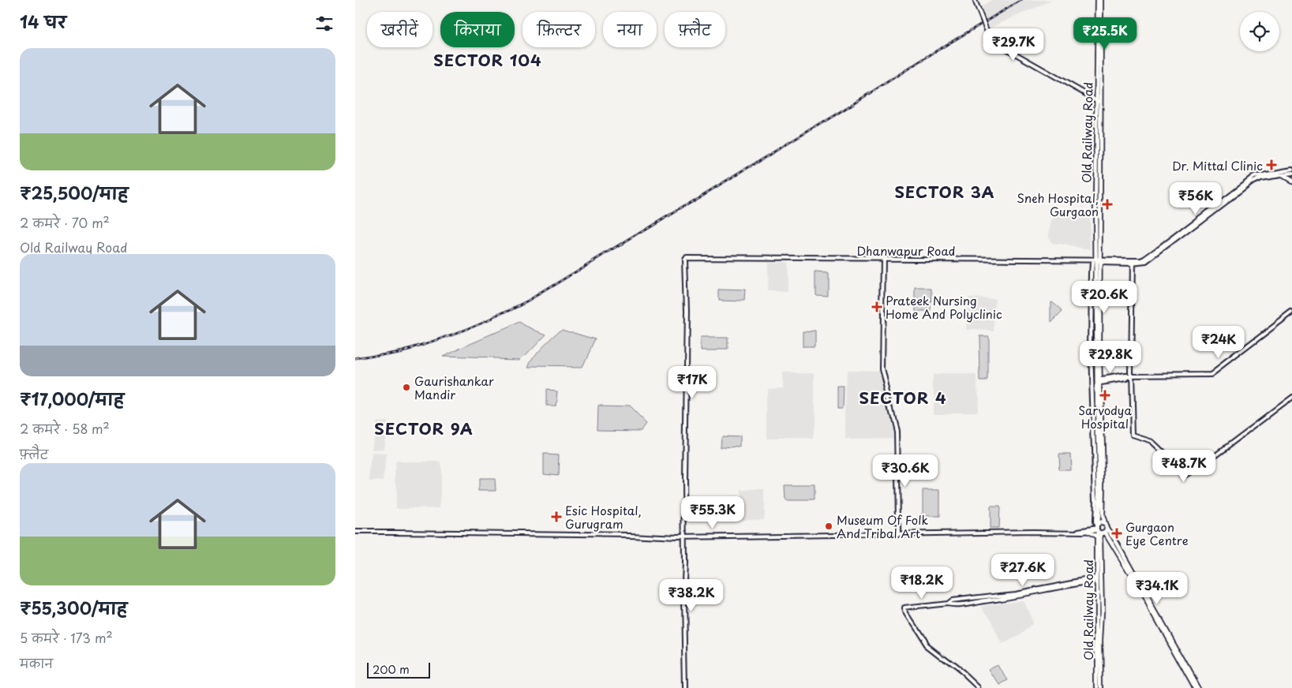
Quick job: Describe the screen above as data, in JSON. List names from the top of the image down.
{
  "streets": {
    "main road": ["Old Railway Road"],
    "street": ["Dhanwapur Road"]
  },
  "crossings": [
    ["Old Railway Road", "Dhanwapur Road"]
  ],
  "districts": [
    "SECTOR 104",
    "SECTOR 3A",
    "SECTOR 4",
    "SECTOR 9A"
  ],
  "places": {
    "health": [
      "Dr. Mittal Clinic",
      "Sneh Hospital, Gurgaon",
      "Prateek Nursing Home And Polyclinic",
      "Sarvodya Hospital",
      "Esic Hospital, Gurugram",
      "Gurgaon Eye Centre"
    ],
    "other": ["Gaurishankar Mandir", "Museum Of Folk And Tribal Art"]
  },
  "scale_bar": "200 m",
  "page": {
    "heading": "14 घर",
    "chip": [
      "खरीदें",
      "किराया",
      "फ़िल्टर",
      "नया",
      "फ़्लैट"
    ],
    "price": [
      "₹25.5K",
      "₹29.7K",
      "₹56K",
      "₹20.6K",
      "₹24K",
      "₹29.8K",
      "₹17K",
      "₹48.7K",
      "₹30.6K",
      "₹55.3K",
      "₹27.6K",
      "₹18.2K",
      "₹34.1K",
      "₹38.2K"
    ],
    "list": [
      {
        "name": "₹25,500/माह",
        "note": "2 कमरे · 70 m² · Old Railway Road"
      },
      {
        "name": "₹17,000/माह",
        "note": "2 कमरे · 58 m² · फ़्लैट"
      },
      {
        "name": "₹55,300/माह",
        "note": "5 कमरे · 173 m² · मकान"
      }
    ],
    "scale": "200 m"
  }
}
